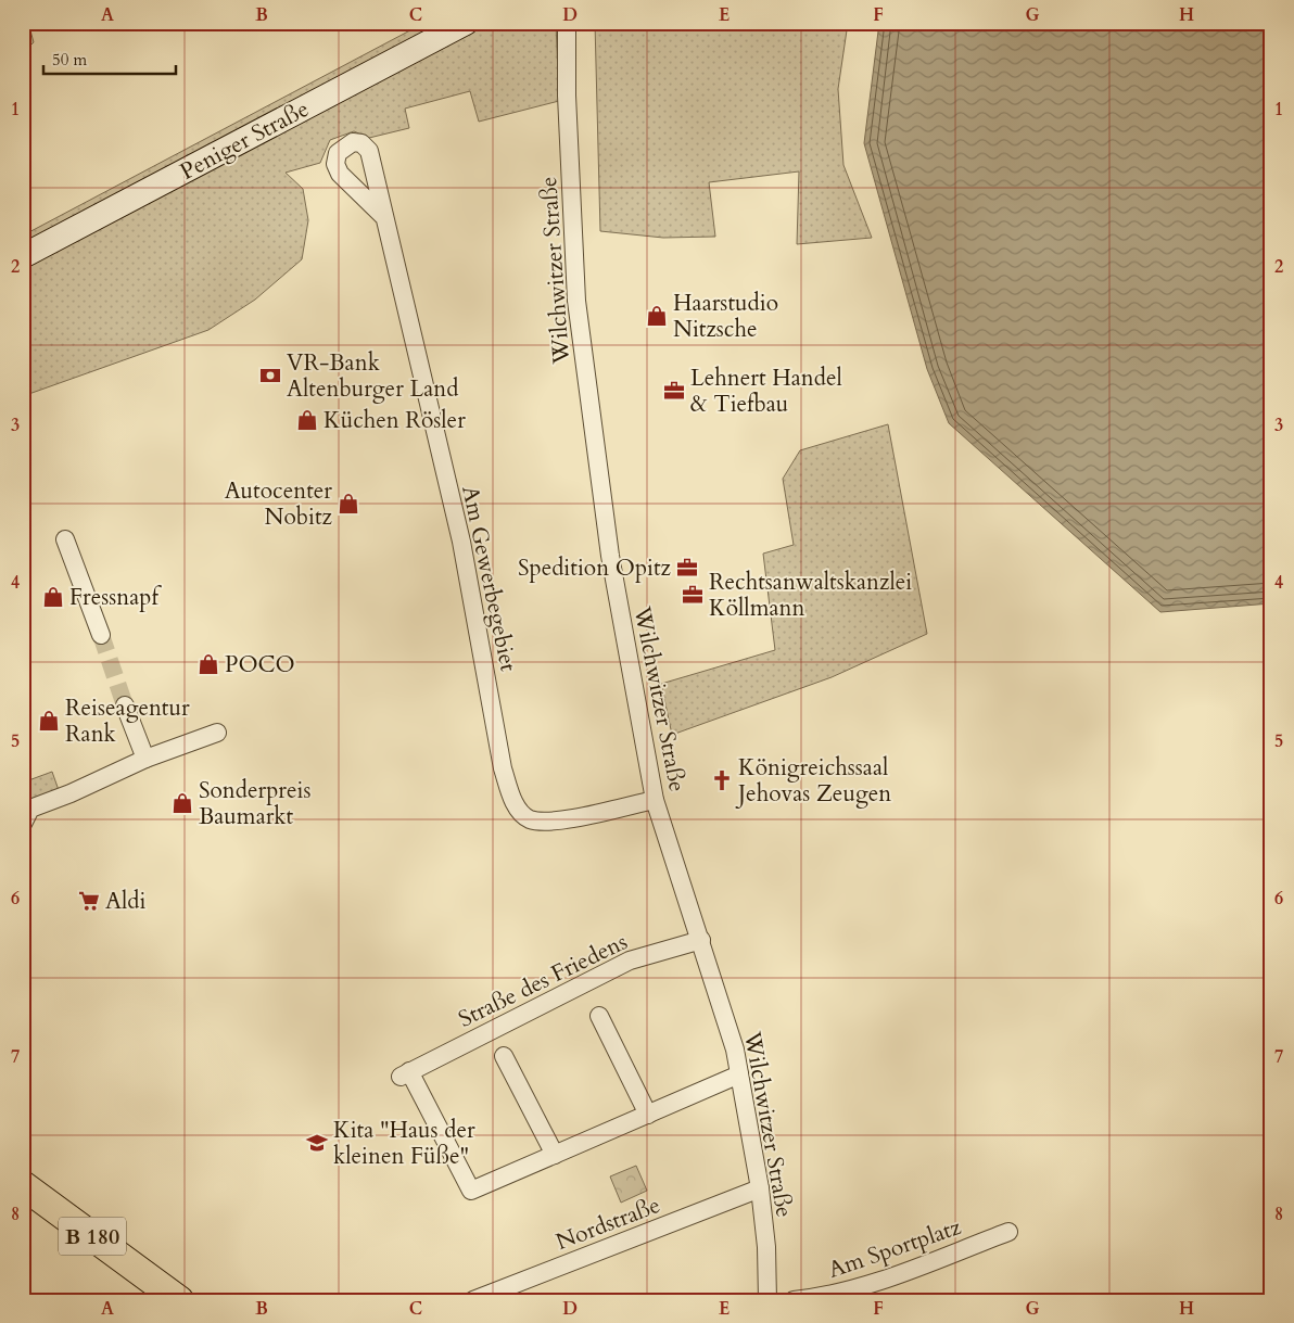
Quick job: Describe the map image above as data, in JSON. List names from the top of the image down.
{
  "streets": {
    "main road": ["B 180"],
    "street": [
      "Peniger Straße",
      "Wilchwitzer Straße",
      "Am Gewerbegebiet",
      "Straße des Friedens",
      "Nordstraße",
      "Am Sportplatz"
    ]
  },
  "crossings": [
    ["Wilchwitzer Straße", "Am Gewerbegebiet"],
    ["Wilchwitzer Straße", "Straße des Friedens"],
    ["Wilchwitzer Straße", "Nordstraße"]
  ],
  "places": {
    "shop": [
      "Haarstudio Nitzsche",
      "Küchen Rösler",
      "Autocenter Nobitz",
      "Fressnapf",
      "POCO",
      "Reiseagentur Rank",
      "Sonderpreis Baumarkt"
    ],
    "bank": ["VR-Bank Altenburger Land"],
    "office": ["Lehnert Handel & Tiefbau", "Spedition Opitz", "Rechtsanwaltskanzlei Köllmann"],
    "church": ["Königreichssaal Jehovas Zeugen"],
    "supermarket": ["Aldi"],
    "school or university": ["Kita \"Haus der kleinen Füße\""]
  },
  "scale_bar": "50 m",
  "grid": {
    "columns": [
      "A",
      "B",
      "C",
      "D",
      "E",
      "F",
      "G",
      "H"
    ],
    "rows": [
      "1",
      "2",
      "3",
      "4",
      "5",
      "6",
      "7",
      "8"
    ]
  }
}
